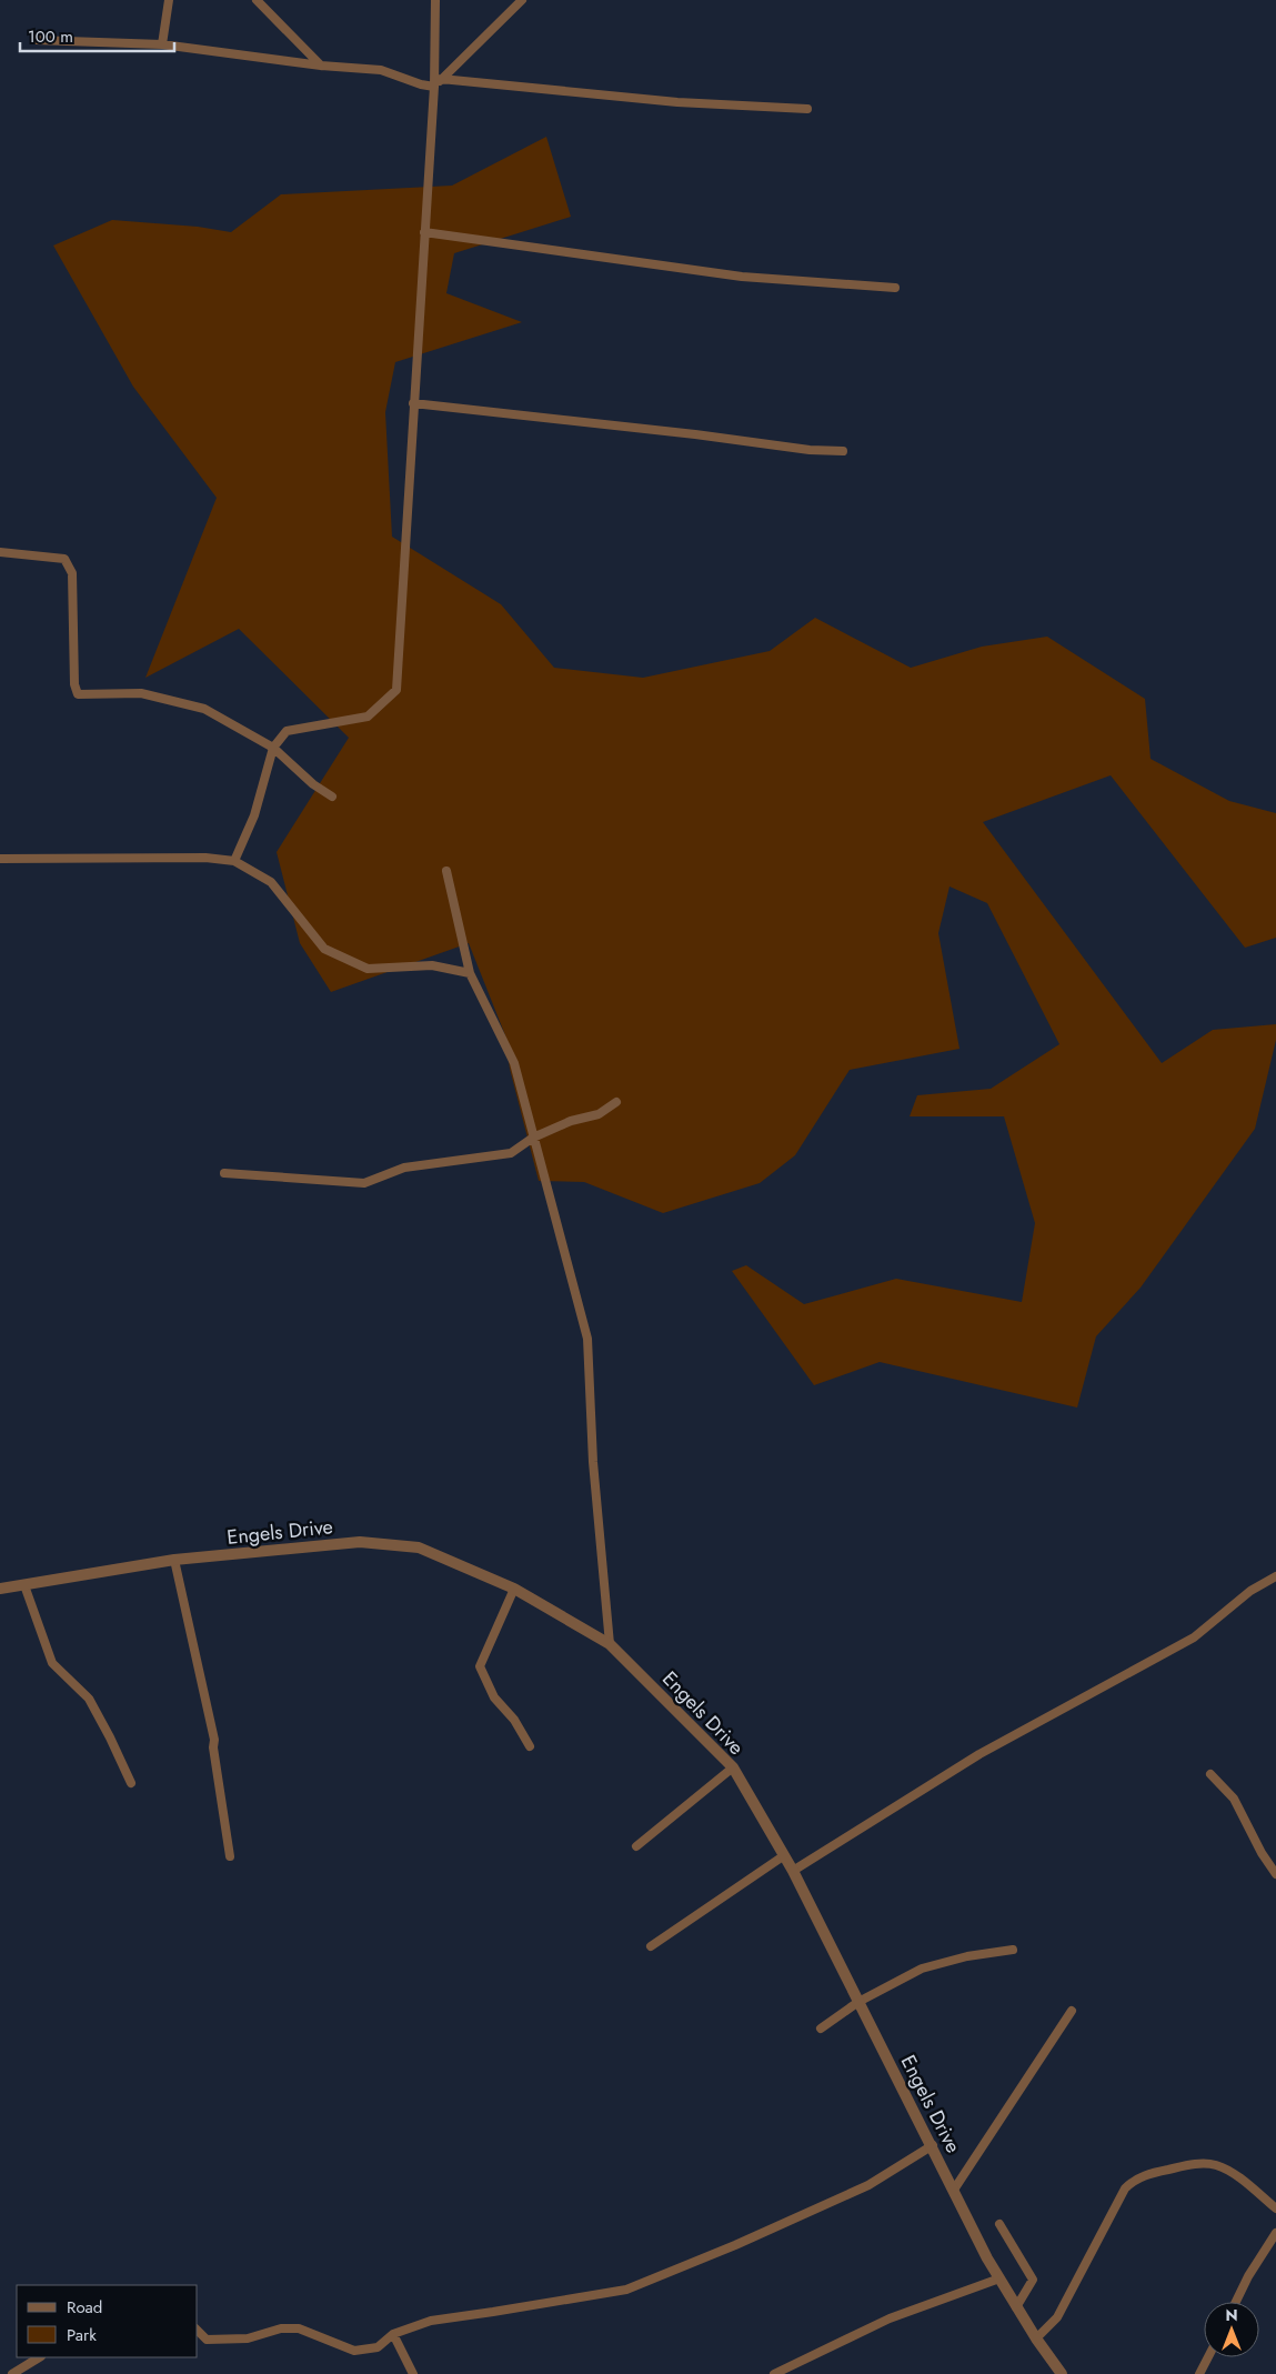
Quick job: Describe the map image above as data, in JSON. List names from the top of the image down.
{
  "streets": {
    "street": ["Engels Drive"]
  },
  "legend": ["Road", "Park"],
  "scale_bar": "100 m",
  "north": "top"
}
